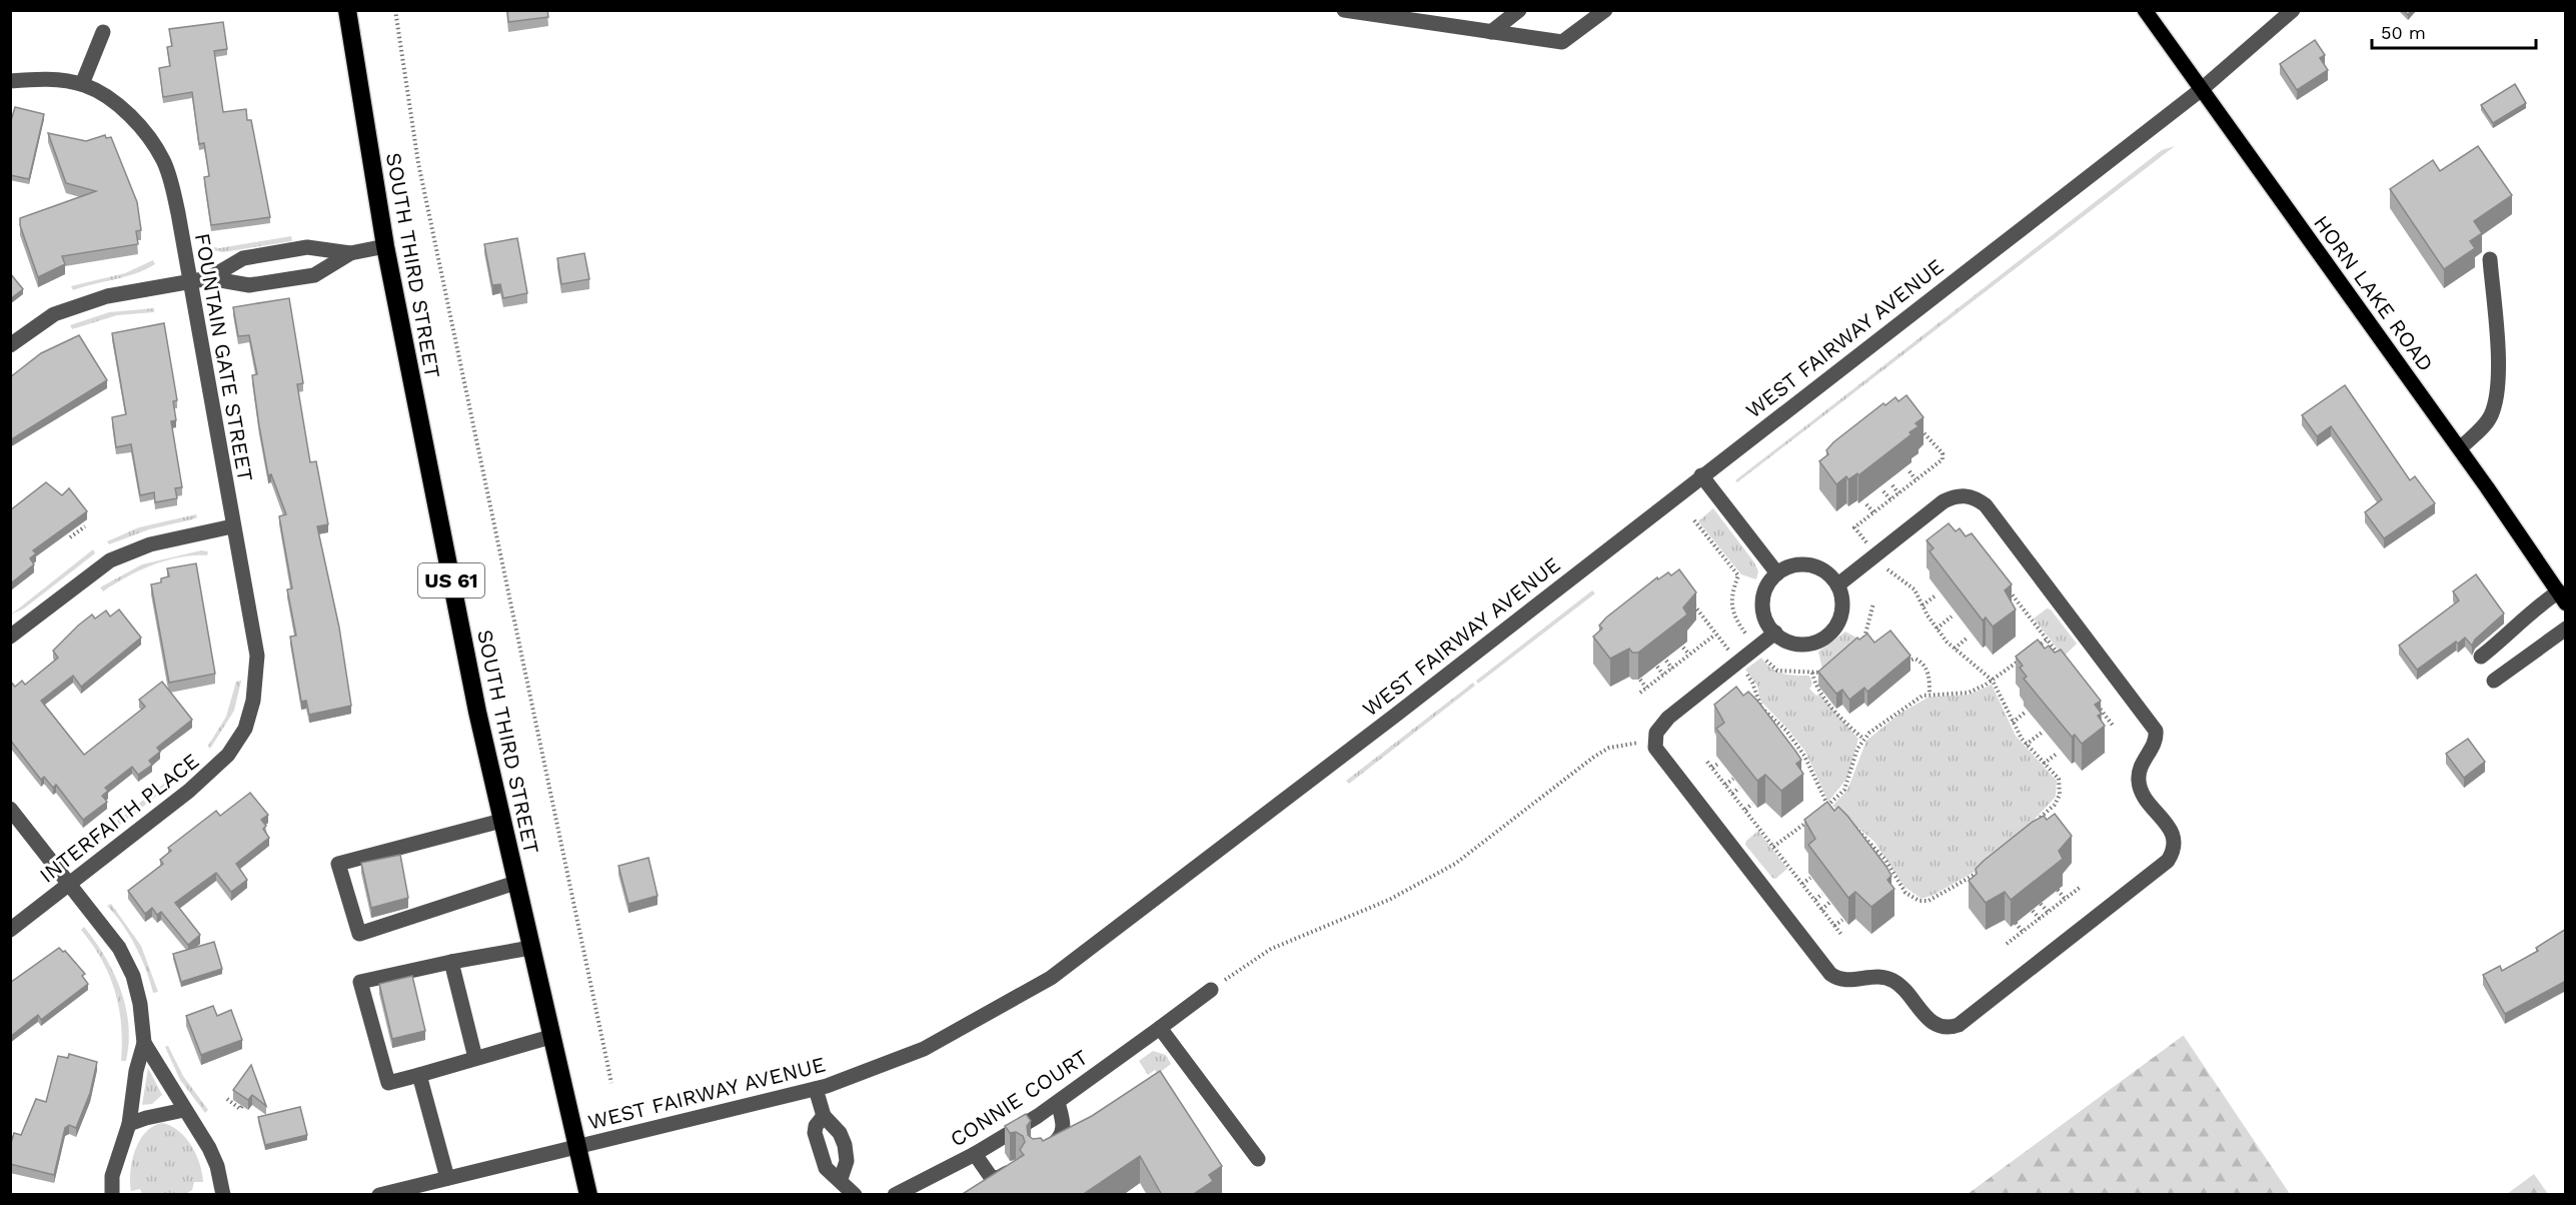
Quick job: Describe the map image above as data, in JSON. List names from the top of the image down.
{
  "streets": {
    "highway": ["SOUTH THIRD STREET", "US 61"],
    "main road": ["HORN LAKE ROAD"],
    "street": [
      "WEST FAIRWAY AVENUE",
      "FOUNTAIN GATE STREET",
      "INTERFAITH PLACE",
      "CONNIE COURT"
    ]
  },
  "crossings": [
    ["SOUTH THIRD STREET", "WEST FAIRWAY AVENUE"],
    ["HORN LAKE ROAD", "WEST FAIRWAY AVENUE"],
    ["FOUNTAIN GATE STREET", "INTERFAITH PLACE"]
  ],
  "scale_bar": "50 m"
}
